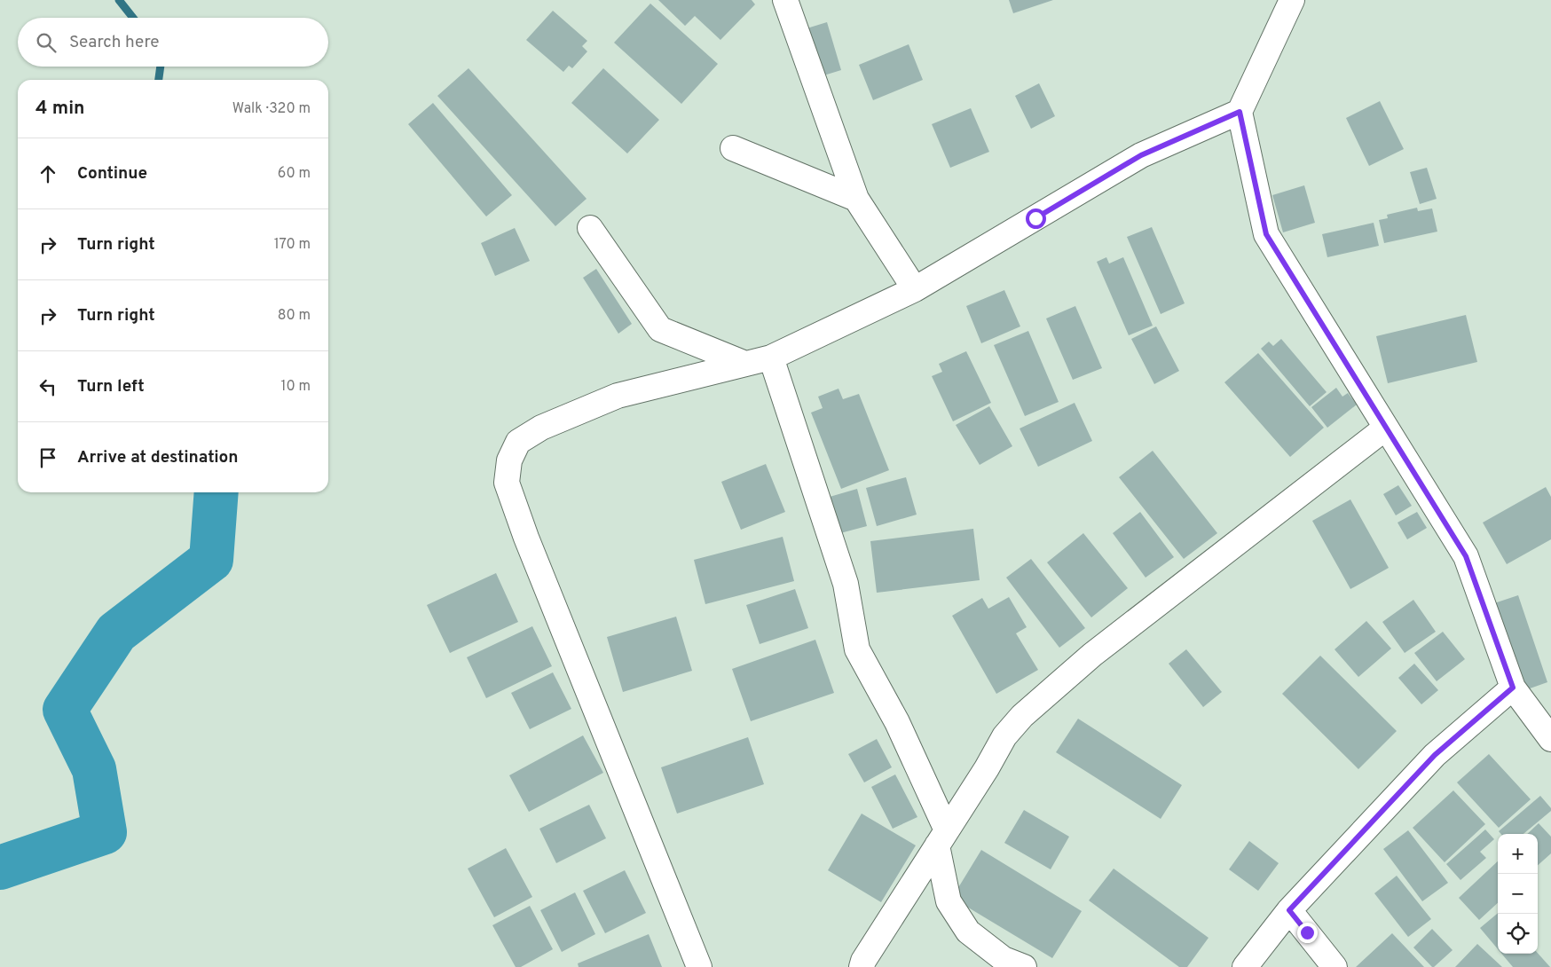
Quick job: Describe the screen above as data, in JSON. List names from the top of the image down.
{
  "page": {
    "search": "Search here",
    "heading": ["4 min", "Walk · 320 m"],
    "list": [
      ["Continue", "60 m"],
      ["Turn right", "170 m"],
      ["Turn right", "80 m"],
      ["Turn left", "10 m"],
      "Arrive at destination"
    ],
    "map_buttons": ["+", "−"]
  }
}
